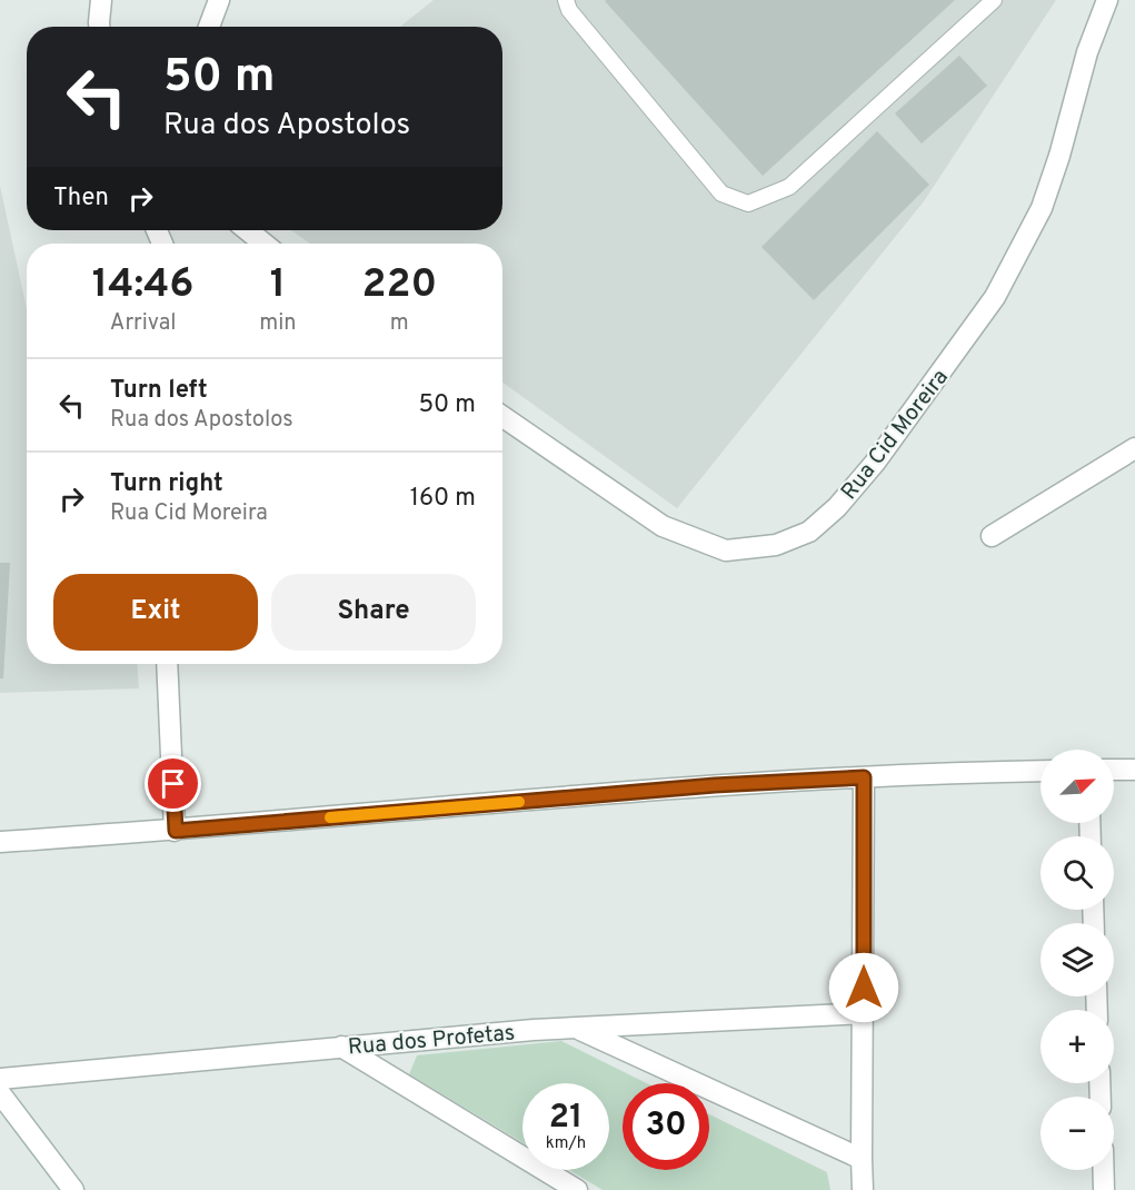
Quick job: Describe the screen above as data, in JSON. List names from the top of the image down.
{
  "streets": {
    "street": ["Rua Cid Moreira", "Rua dos Profetas"]
  },
  "north": "top right",
  "page": {
    "turn": ["50 m", "Rua dos Apostolos"],
    "then": "Then",
    "eta": [
      "14:46",
      "Arrival",
      "1",
      "min",
      "220",
      "m"
    ],
    "list": [
      {
        "name": "Turn left",
        "note": "Rua dos Apostolos",
        "value": "50 m"
      },
      {
        "name": "Turn right",
        "note": "Rua Cid Moreira",
        "value": "160 m"
      }
    ],
    "buttons": ["Exit", "Share"],
    "map_buttons": ["+", "−"],
    "speed": "21 km/h",
    "limit": "30"
  }
}
